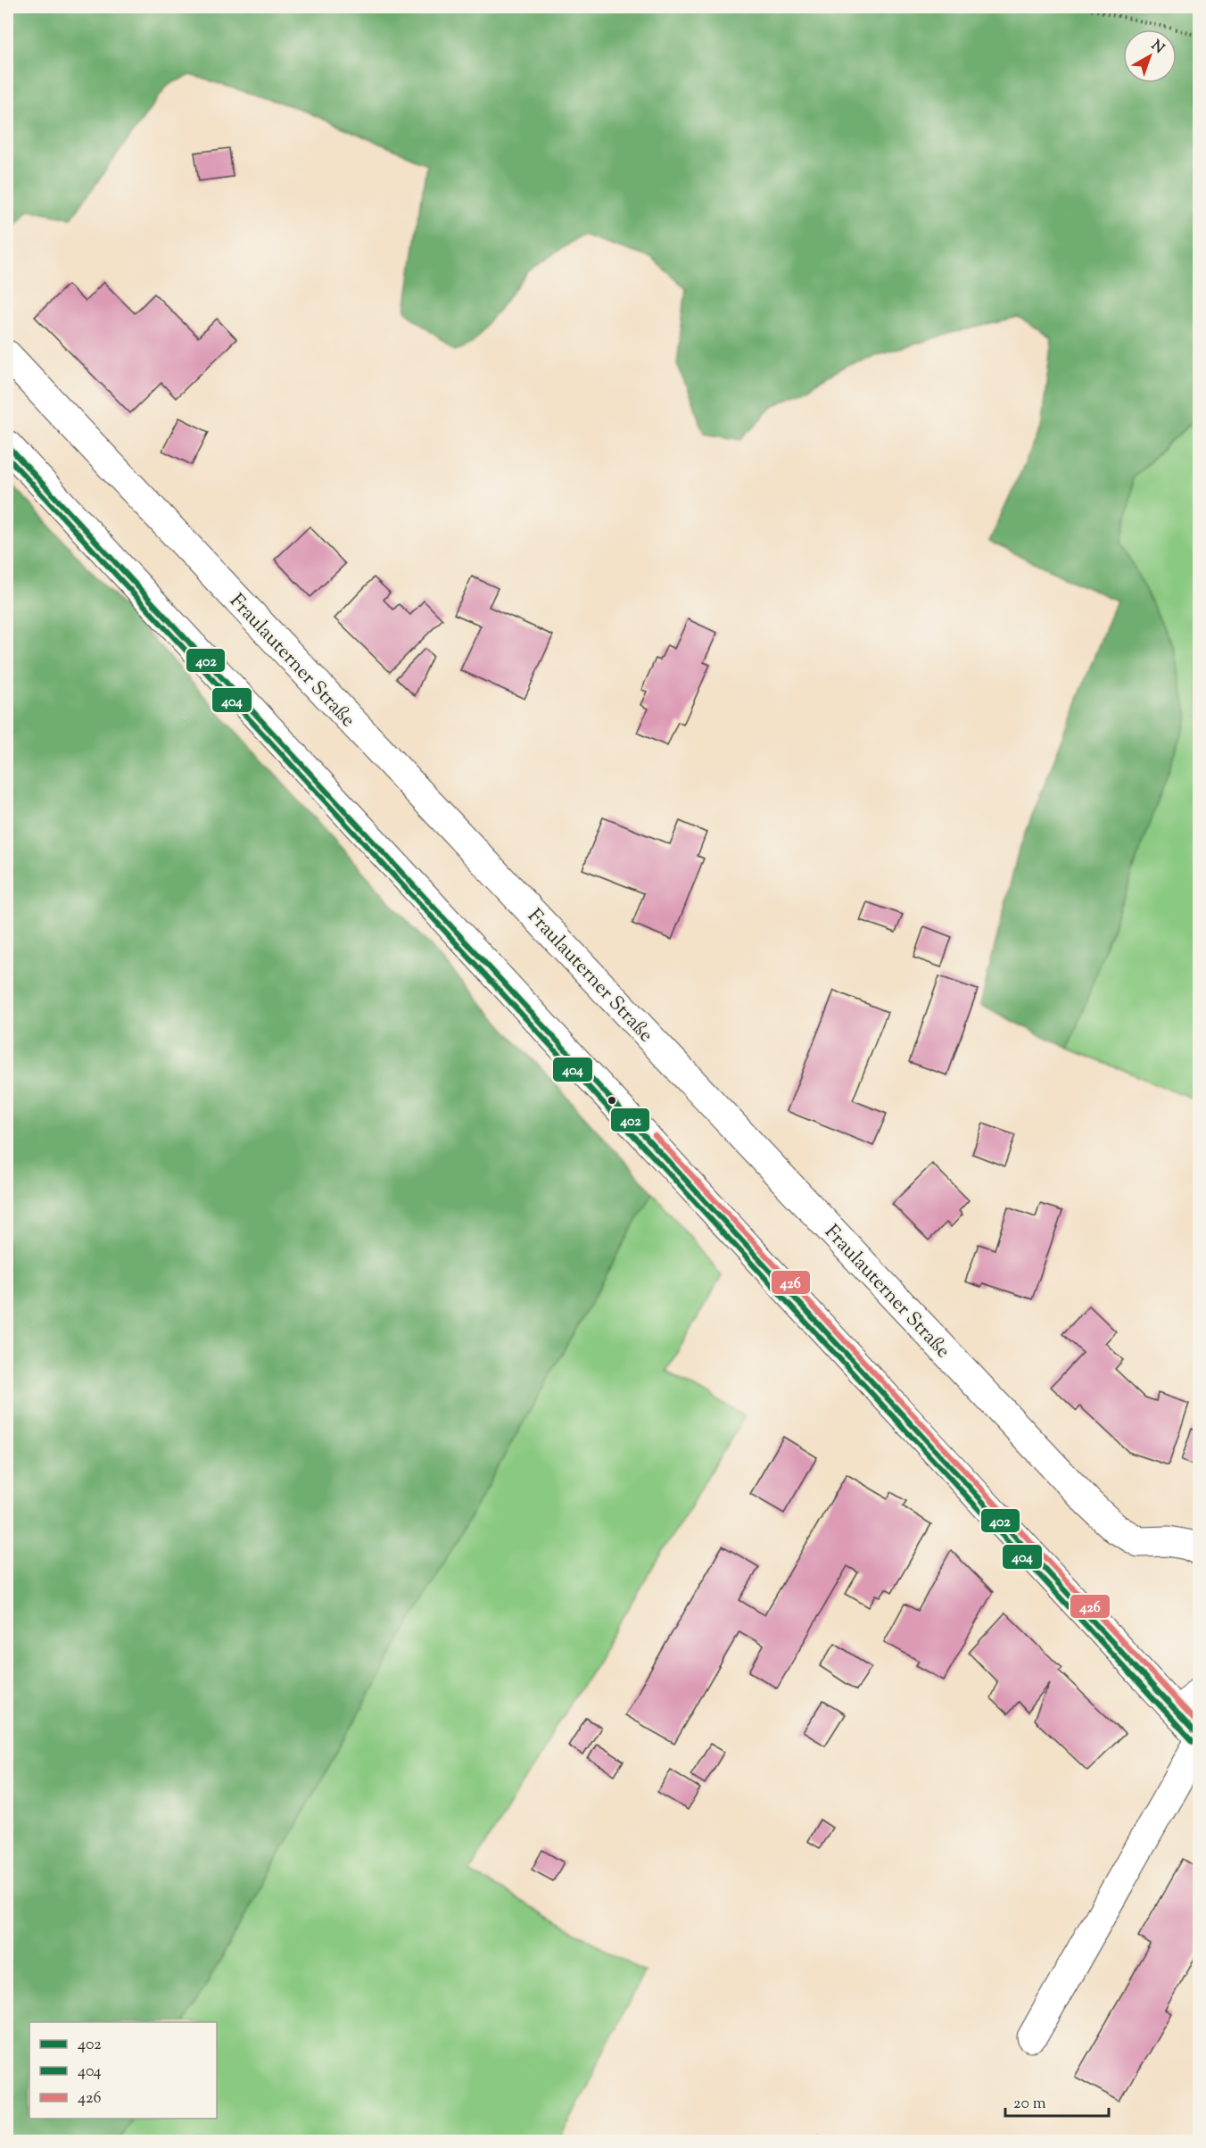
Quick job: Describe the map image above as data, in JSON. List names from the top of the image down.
{
  "streets": {
    "street": ["Fraulauterner Straße"]
  },
  "lines": ["transit line 402", "transit line 404", "transit line 426"],
  "legend": ["402", "404", "426"],
  "scale_bar": "20 m",
  "north": "top right"
}
